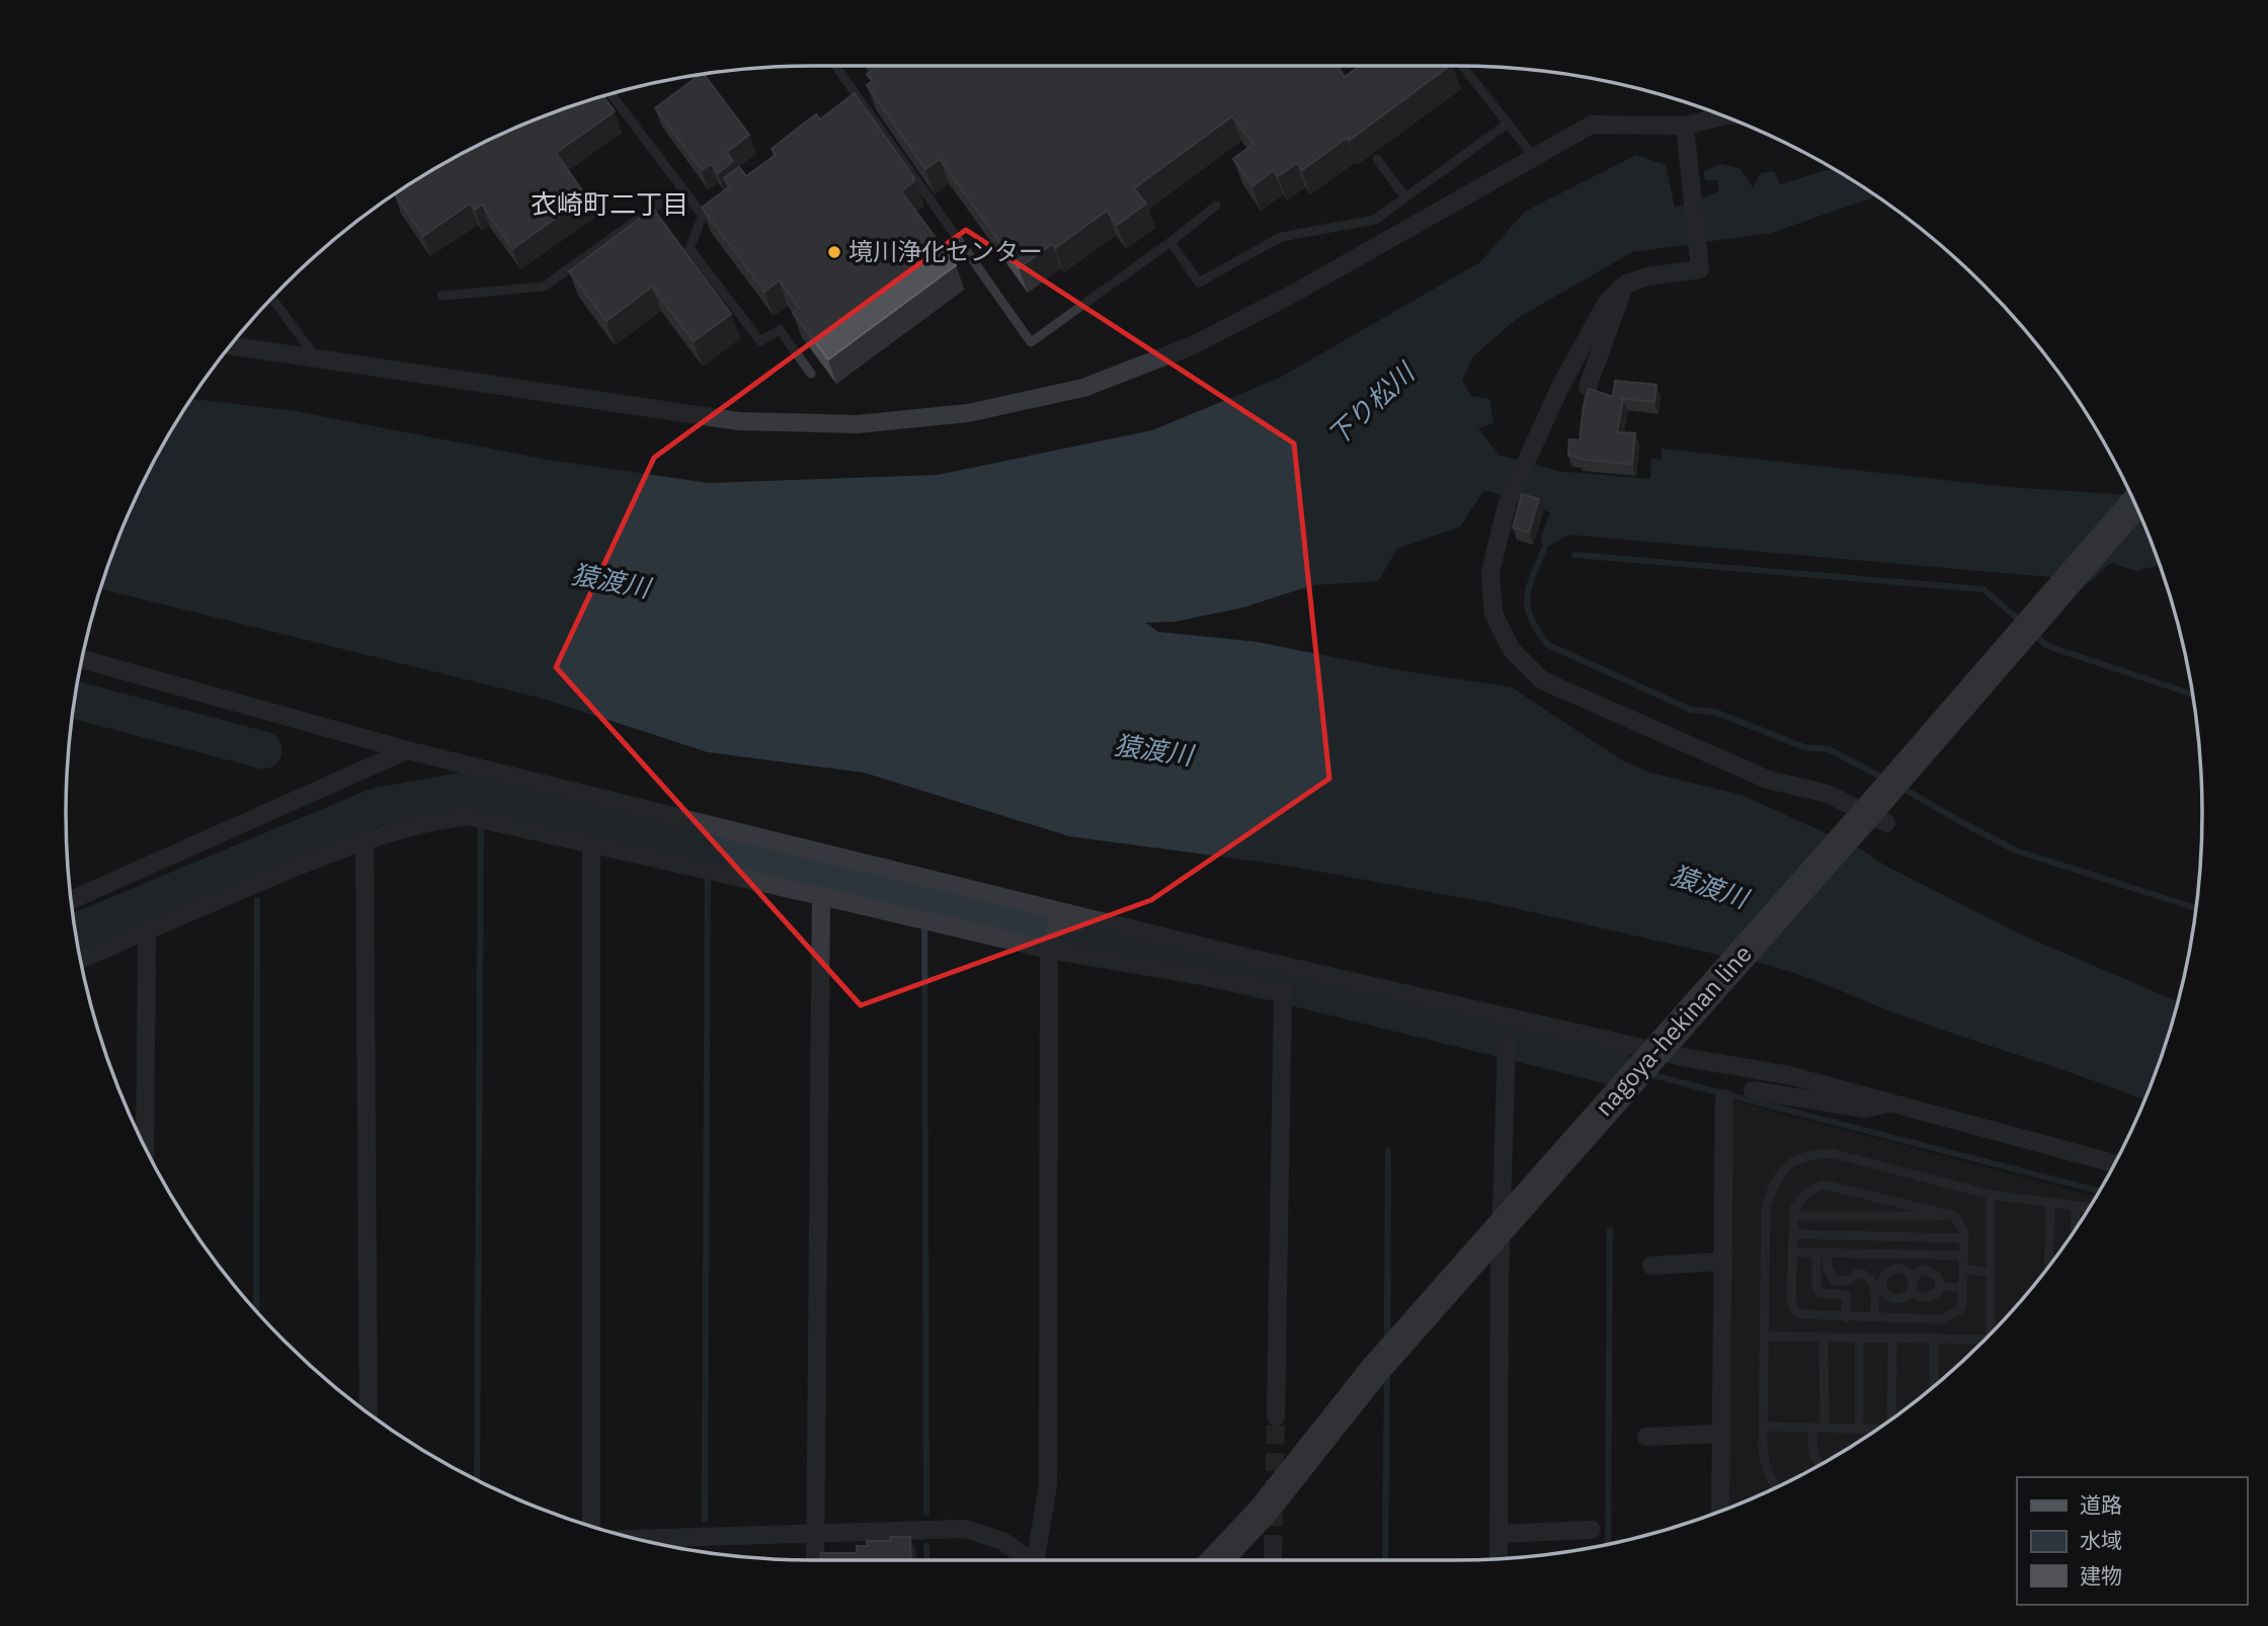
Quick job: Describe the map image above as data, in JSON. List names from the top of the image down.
{
  "streets": {
    "main road": ["nagoya-hekinan line"]
  },
  "districts": ["衣崎町二丁目"],
  "water": ["下り松川", "猿渡川"],
  "places": ["境川浄化センター"],
  "legend": ["道路", "水域", "建物"]
}
